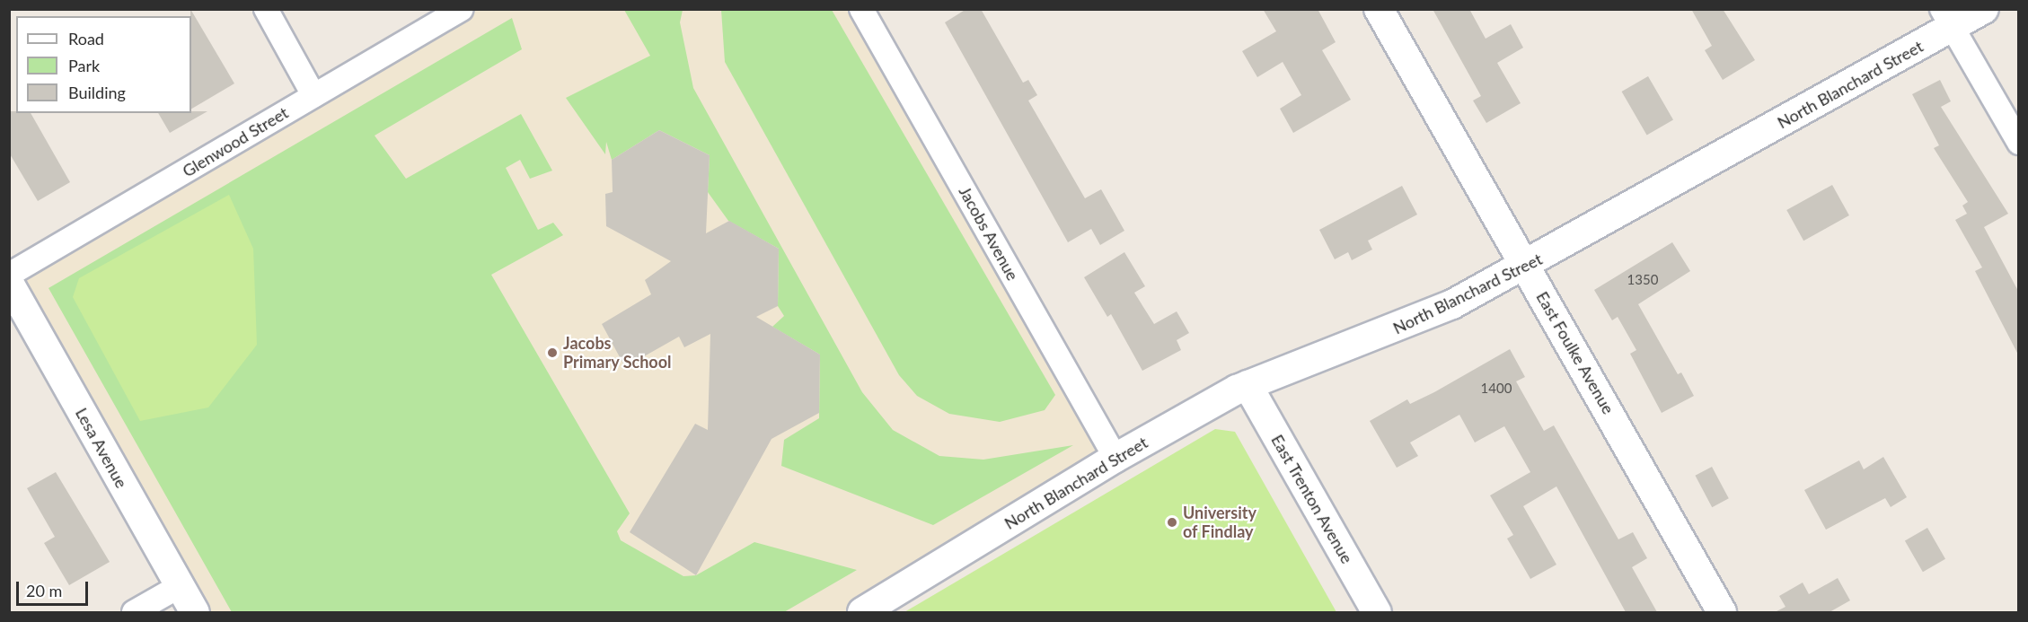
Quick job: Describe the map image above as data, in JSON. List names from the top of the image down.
{
  "streets": {
    "street": [
      "North Blanchard Street",
      "Glenwood Street",
      "Jacobs Avenue",
      "East Foulke Avenue",
      "Lesa Avenue",
      "East Trenton Avenue"
    ]
  },
  "crossings": [
    ["North Blanchard Street", "Jacobs Avenue"],
    ["North Blanchard Street", "East Foulke Avenue"],
    ["North Blanchard Street", "East Trenton Avenue"]
  ],
  "places": ["Jacobs Primary School", "University of Findlay"],
  "house_numbers": ["1350", "1400"],
  "legend": ["Road", "Park", "Building"],
  "scale_bar": "20 m"
}
